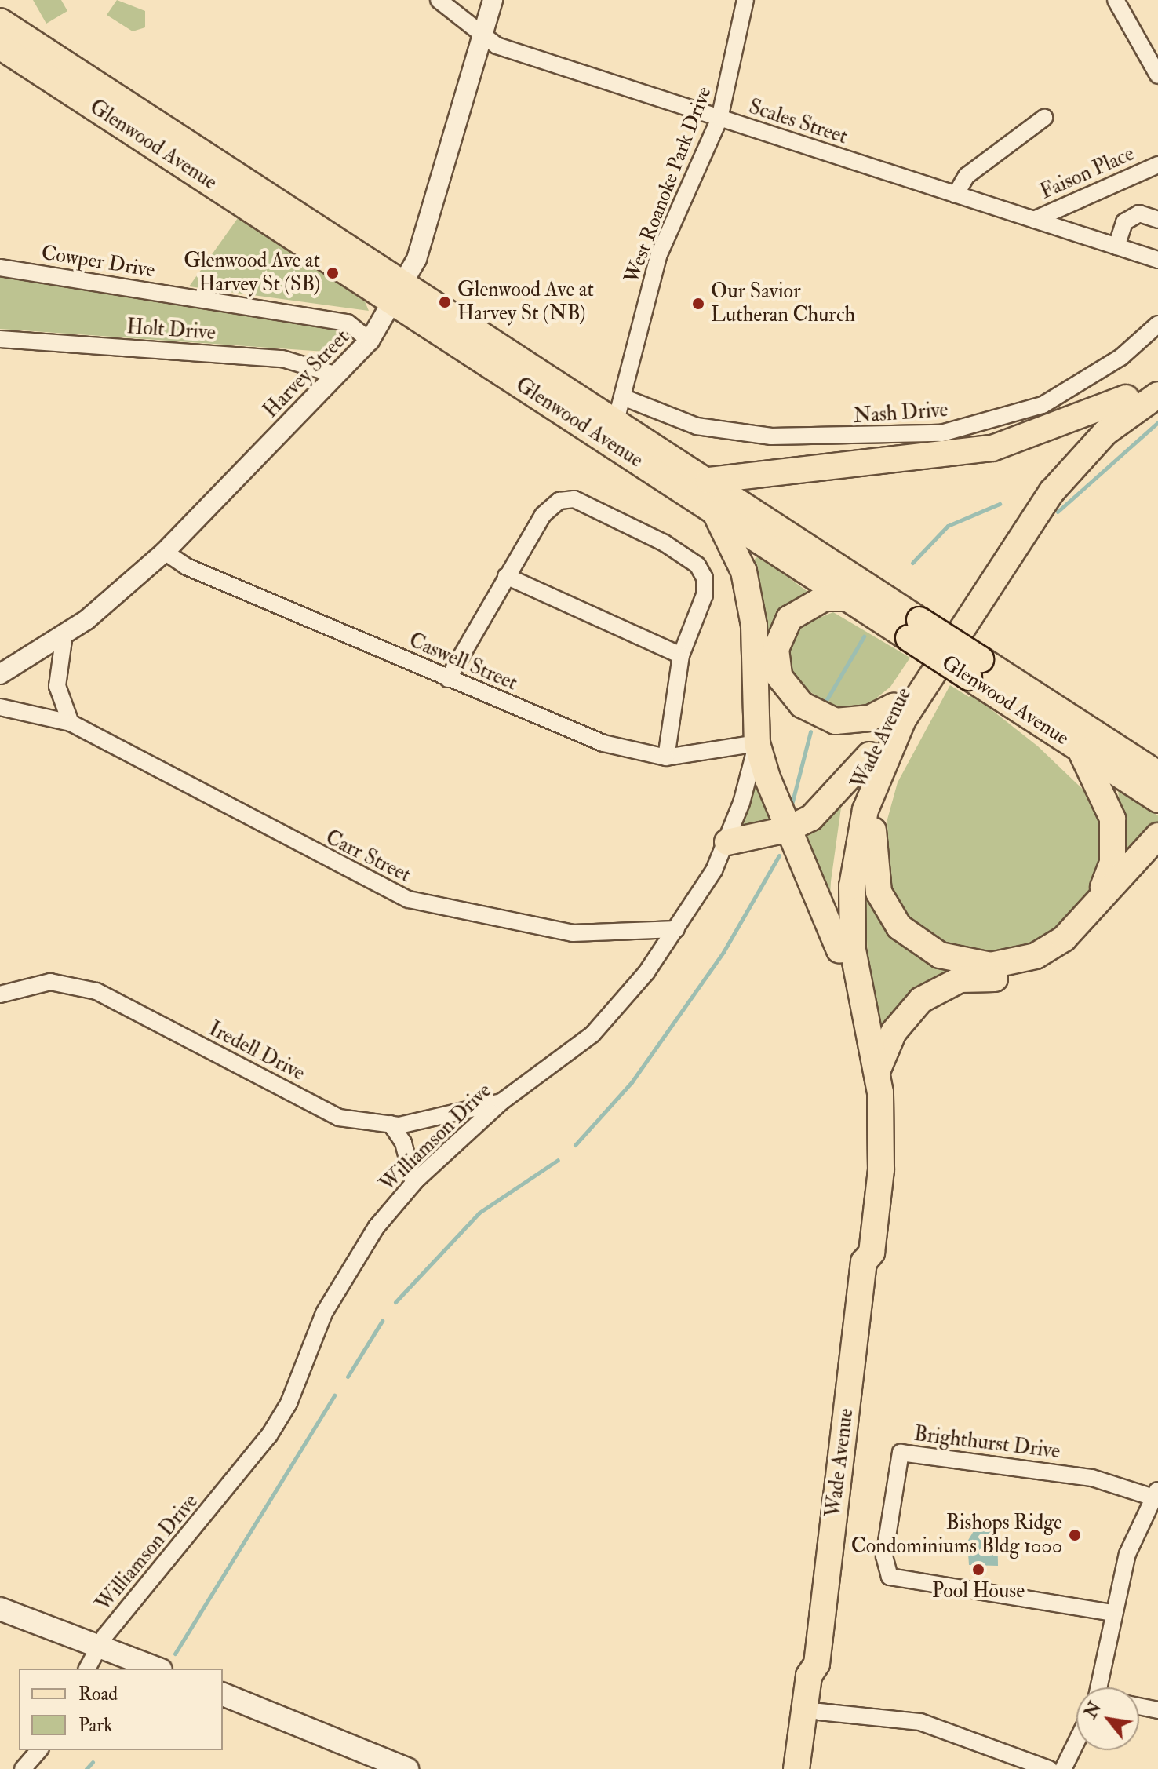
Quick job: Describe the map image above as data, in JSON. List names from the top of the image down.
{
  "streets": {
    "main road": ["Glenwood Avenue", "Wade Avenue"],
    "street": [
      "Scales Street",
      "Faison Place",
      "West Roanoke Park Drive",
      "Cowper Drive",
      "Holt Drive",
      "Harvey Street",
      "Nash Drive",
      "Caswell Street",
      "Carr Street",
      "Iredell Drive",
      "Williamson Drive",
      "Brighthurst Drive"
    ]
  },
  "crossings": [
    ["Scales Street", "Faison Place"],
    ["Scales Street", "West Roanoke Park Drive"],
    ["Scales Street", "Harvey Street"],
    ["Glenwood Avenue", "West Roanoke Park Drive"],
    ["Glenwood Avenue", "Harvey Street"],
    ["Glenwood Avenue", "Nash Drive"],
    ["West Roanoke Park Drive", "Nash Drive"],
    ["Cowper Drive", "Harvey Street"],
    ["Holt Drive", "Harvey Street"],
    ["Harvey Street", "Caswell Street"],
    ["Caswell Street", "Williamson Drive"],
    ["Carr Street", "Williamson Drive"],
    ["Iredell Drive", "Williamson Drive"]
  ],
  "places": [
    "Glenwood Ave at Harvey St (SB)",
    "Glenwood Ave at Harvey St (NB)",
    "Our Savior Lutheran Church",
    "Bishops Ridge Condominiums Bldg 1000",
    "Pool House"
  ],
  "legend": ["Road", "Park"],
  "north": "top left"
}
